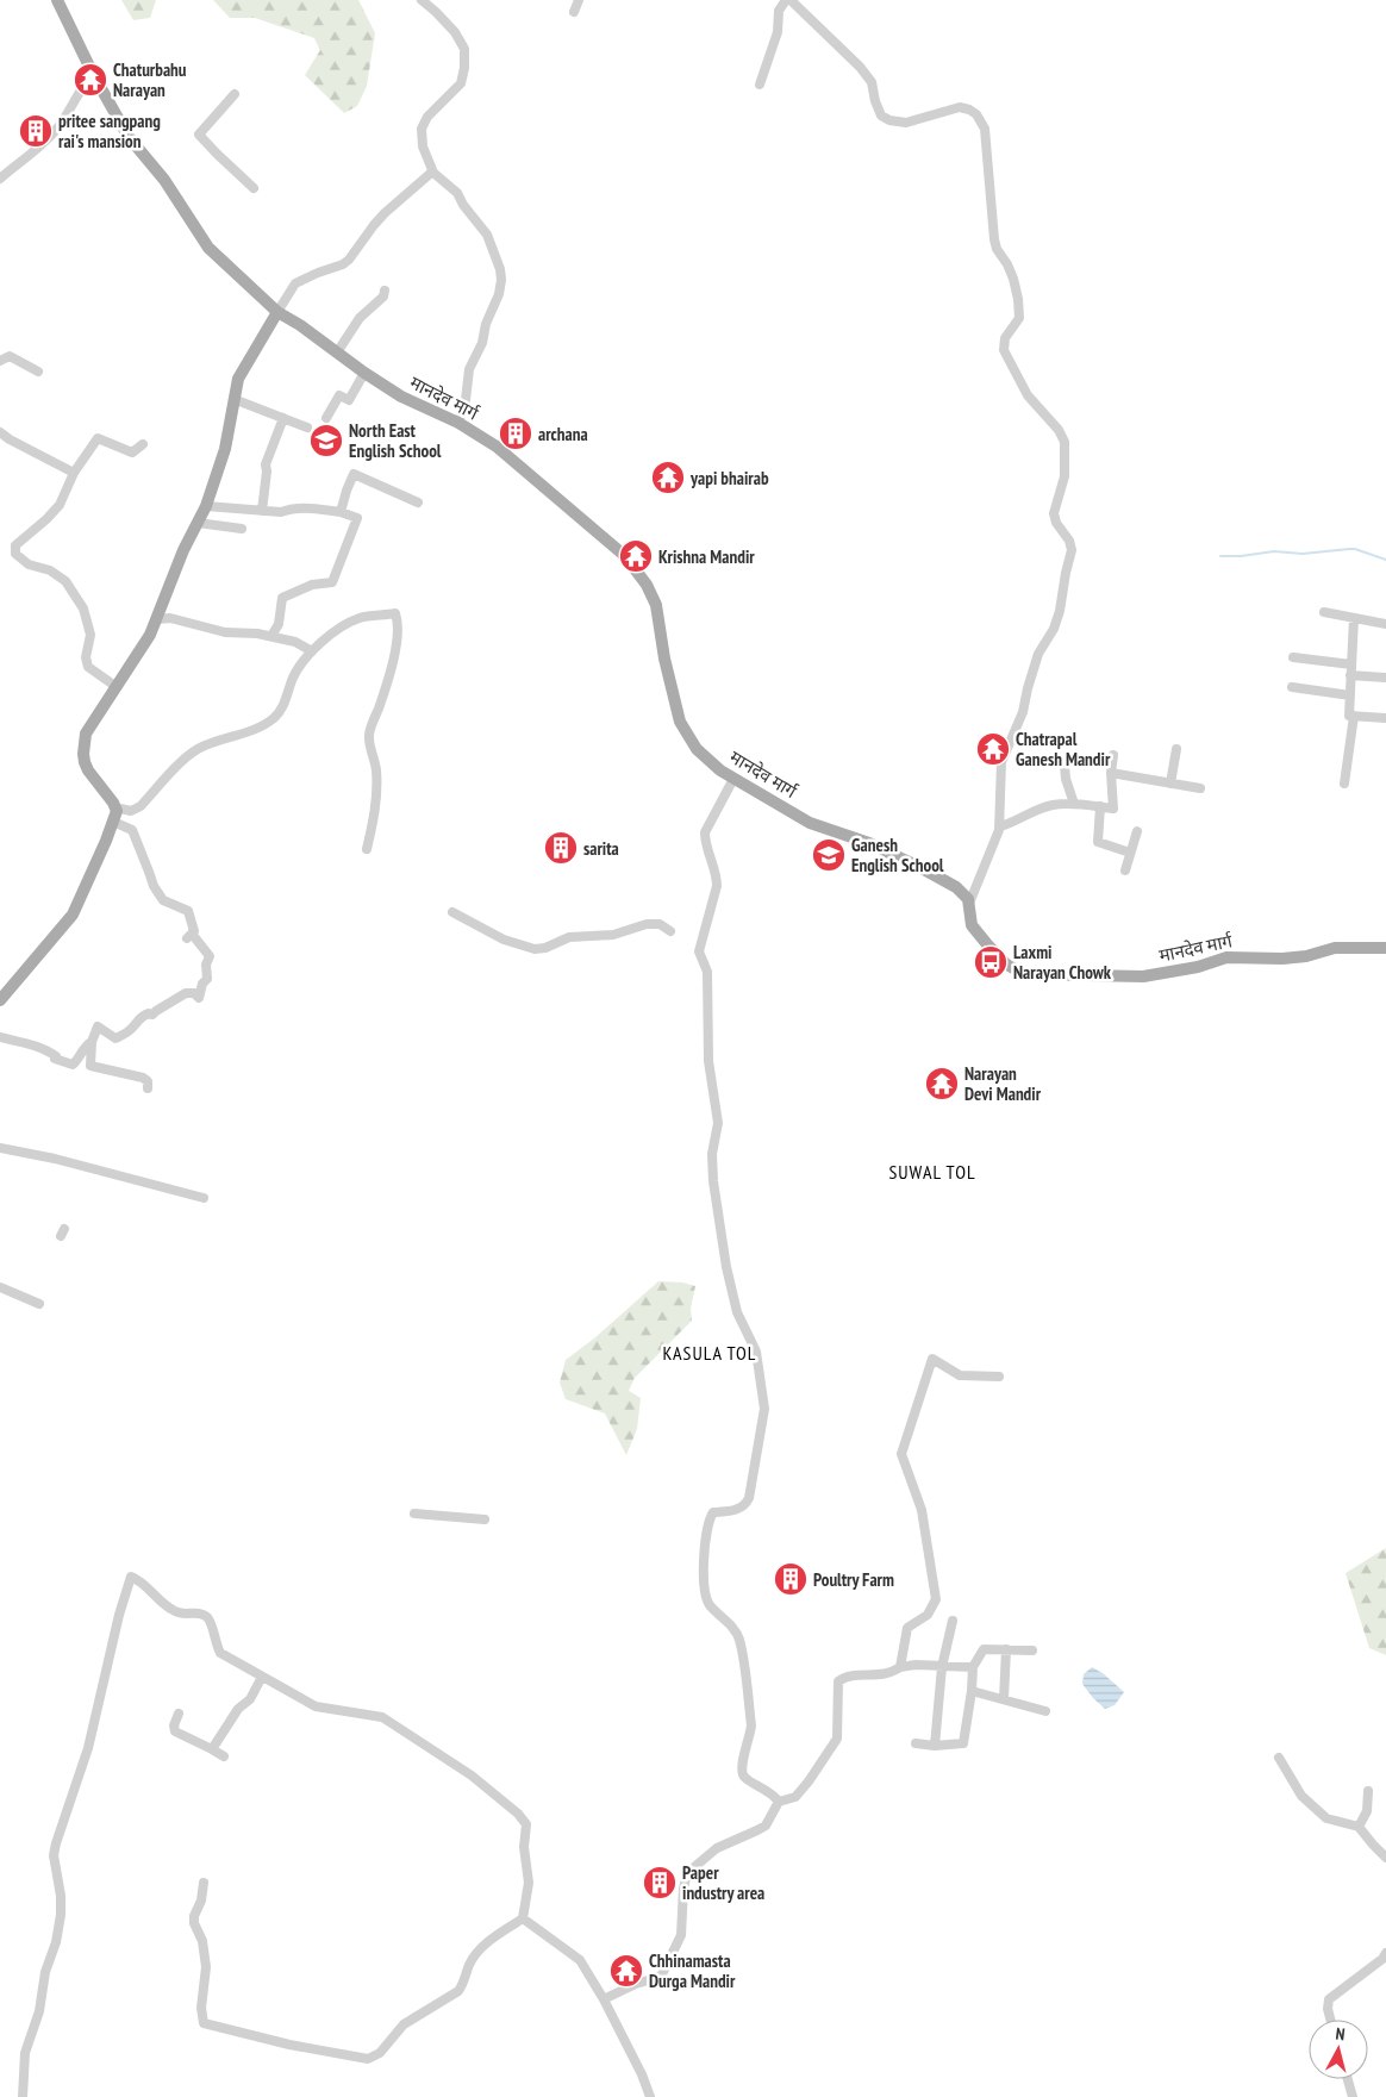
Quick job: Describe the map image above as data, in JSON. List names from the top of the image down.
{
  "streets": {
    "main road": ["मानदेव मार्ग"]
  },
  "districts": ["SUWAL TOL", "KASULA TOL"],
  "places": {
    "temple": [
      "Chaturbahu Narayan",
      "yapi bhairab",
      "Krishna Mandir",
      "Chatrapal Ganesh Mandir",
      "Narayan Devi Mandir",
      "Chhinamasta Durga Mandir"
    ],
    "building": [
      "pritee sangpang rai's mansion",
      "archana",
      "sarita",
      "Poultry Farm",
      "Paper industry area"
    ],
    "school or university": ["North East English School", "Ganesh English School"],
    "bus stop": ["Laxmi Narayan Chowk"]
  },
  "north": "top"
}
